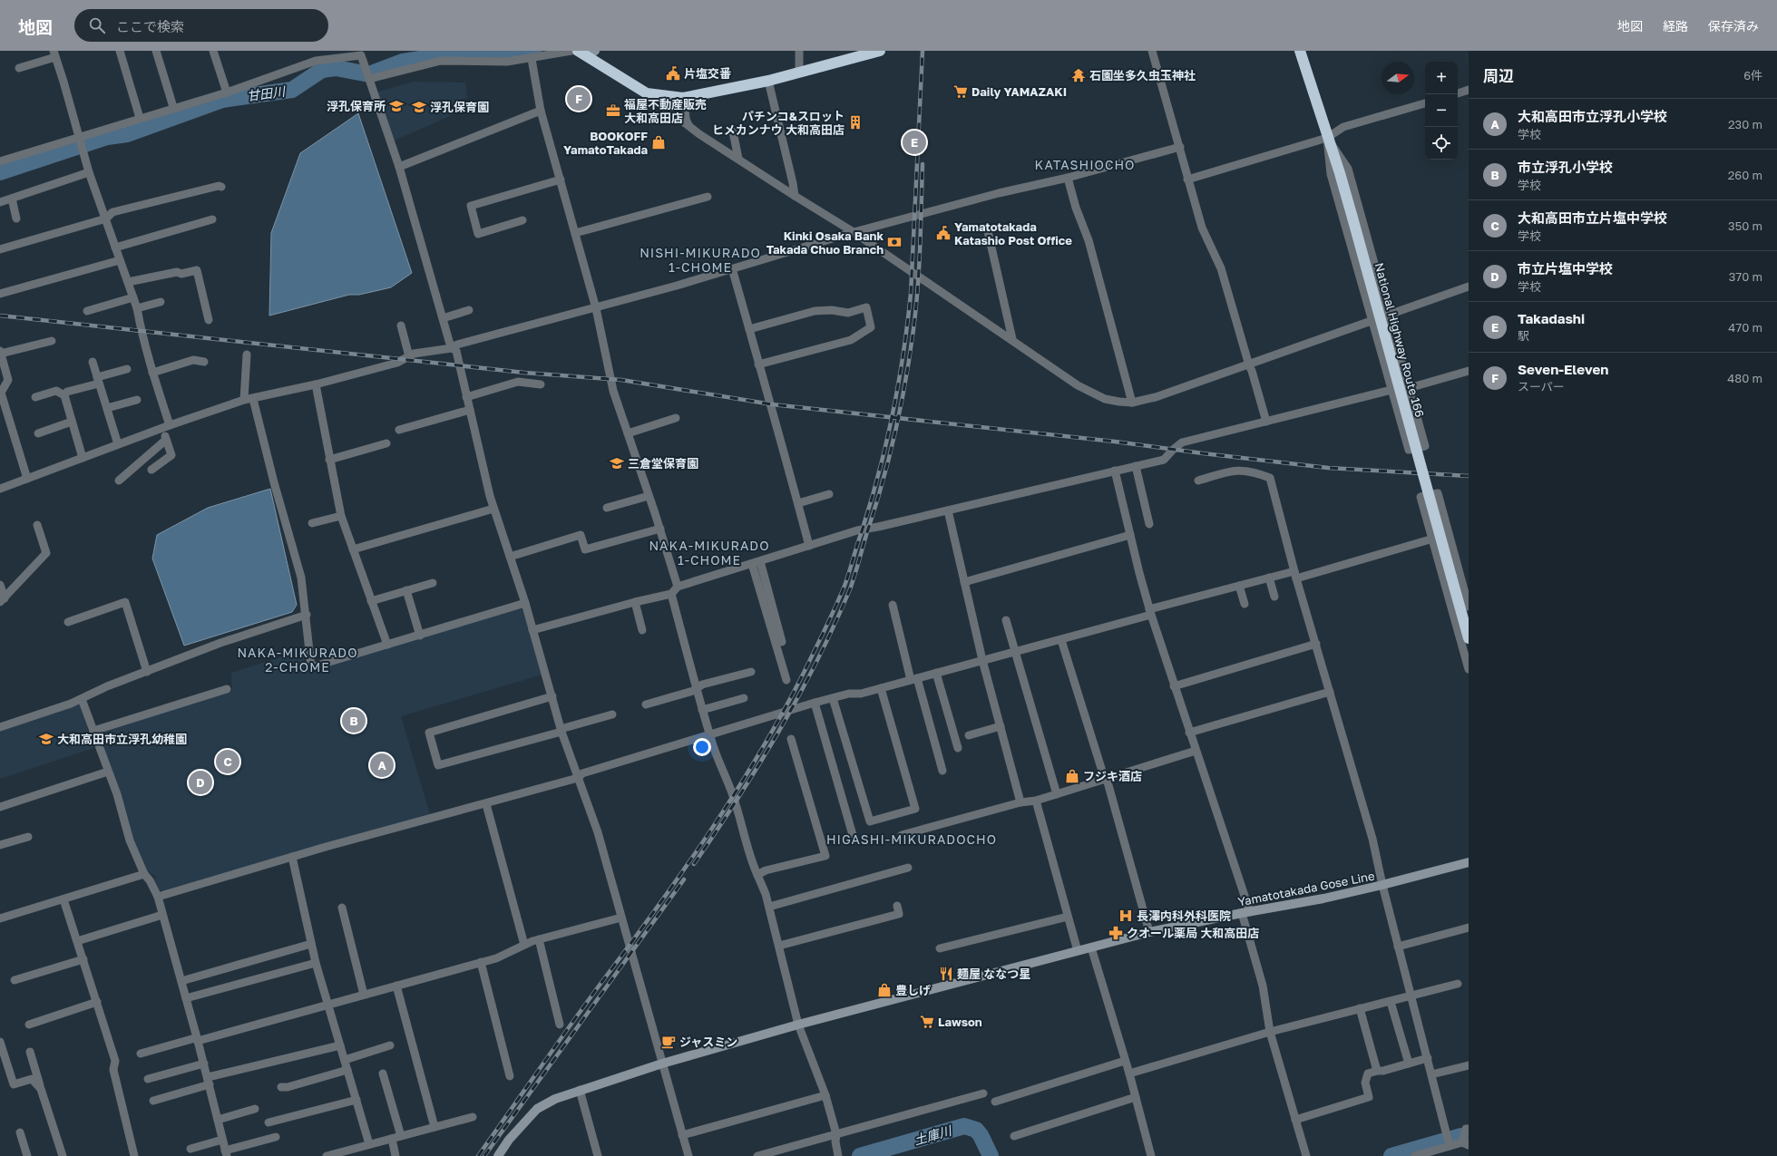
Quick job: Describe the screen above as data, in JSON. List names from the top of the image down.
{
  "streets": {
    "highway": ["National Highway Route 166"],
    "main road": ["Yamatotakada Gose Line"]
  },
  "districts": [
    "KATASHIOCHO",
    "NISHI-MIKURADO 1-CHOME",
    "NAKA-MIKURADO 1-CHOME",
    "NAKA-MIKURADO 2-CHOME",
    "HIGASHI-MIKURADOCHO"
  ],
  "water": ["甘田川", "土庫川"],
  "places": {
    "public building": ["片塩交番", "Yamatotakada Katashio Post Office"],
    "temple": ["石園坐多久虫玉神社"],
    "supermarket": ["Daily YAMAZAKI", "Lawson"],
    "school or university": [
      "浮孔保育所",
      "浮孔保育園",
      "三倉堂保育園",
      "大和高田市立浮孔幼稚園"
    ],
    "office": ["福屋不動産販売 大和高田店"],
    "building": ["パチンコ&スロット ヒメカンナウ 大和高田店"],
    "shop": ["BOOKOFF YamatoTakada", "フジキ酒店", "豊しげ"],
    "bank": ["Kinki Osaka Bank Takada Chuo Branch"],
    "hospital": ["長澤内科外科医院"],
    "pharmacy": ["クオール薬局 大和高田店"],
    "restaurant": ["麺屋 ななつ星"],
    "cafe": ["ジャスミン"]
  },
  "north": "right",
  "page": {
    "header": "地図",
    "search": "ここで検索",
    "nav": ["地図", "経路", "保存済み"],
    "heading": ["周辺", "6件"],
    "map_buttons": ["+", "−"],
    "pins": [
      "F",
      "E",
      "B",
      "C",
      "A",
      "D"
    ],
    "list": [
      {
        "mark": "A",
        "name": "大和高田市立浮孔小学校",
        "note": "学校",
        "value": "230 m"
      },
      {
        "mark": "B",
        "name": "市立浮孔小学校",
        "note": "学校",
        "value": "260 m"
      },
      {
        "mark": "C",
        "name": "大和高田市立片塩中学校",
        "note": "学校",
        "value": "350 m"
      },
      {
        "mark": "D",
        "name": "市立片塩中学校",
        "note": "学校",
        "value": "370 m"
      },
      {
        "mark": "E",
        "name": "Takadashi",
        "note": "駅",
        "value": "470 m"
      },
      {
        "mark": "F",
        "name": "Seven-Eleven",
        "note": "スーパー",
        "value": "480 m"
      }
    ]
  }
}
